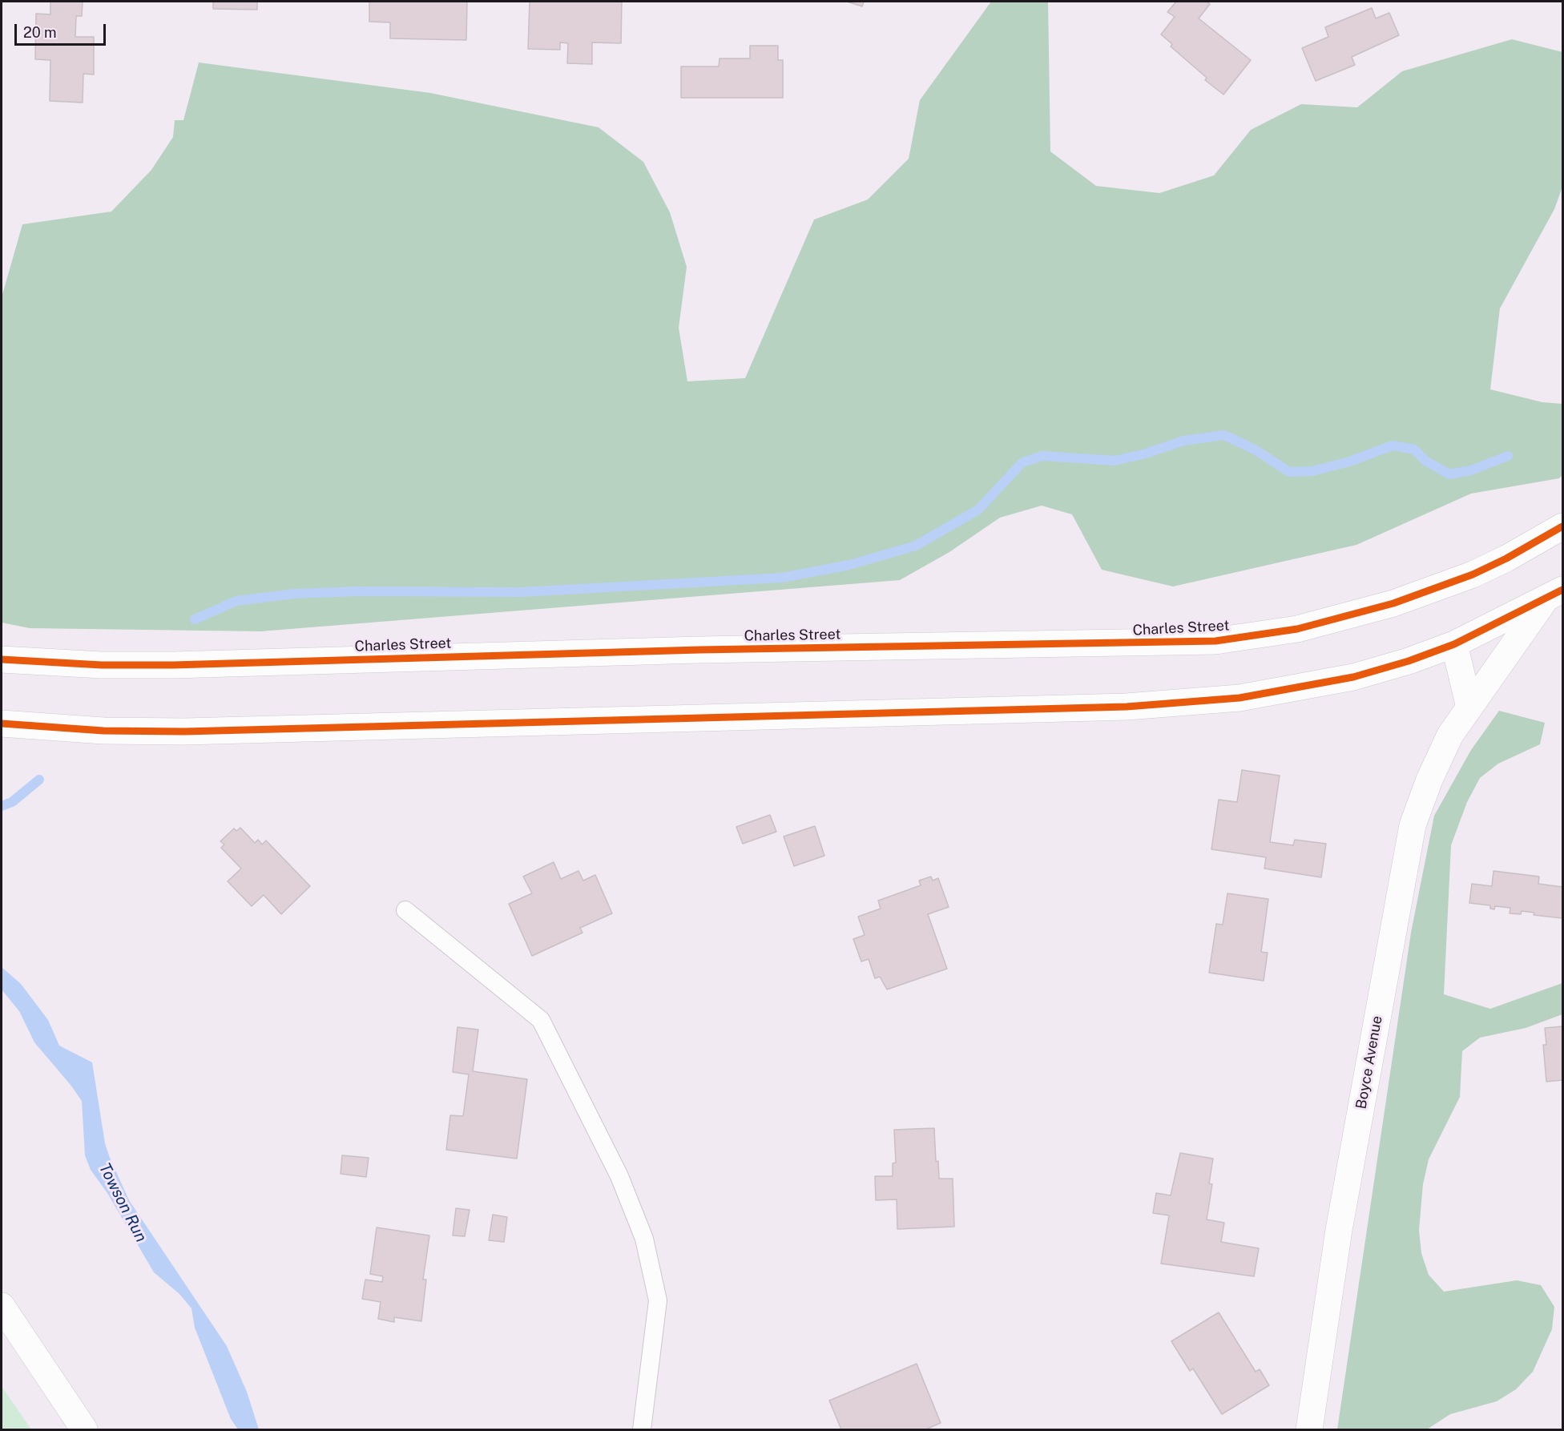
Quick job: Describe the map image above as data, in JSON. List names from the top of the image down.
{
  "streets": {
    "main road": ["Charles Street", "Boyce Avenue"]
  },
  "water": ["Towson Run"],
  "scale_bar": "20 m"
}
